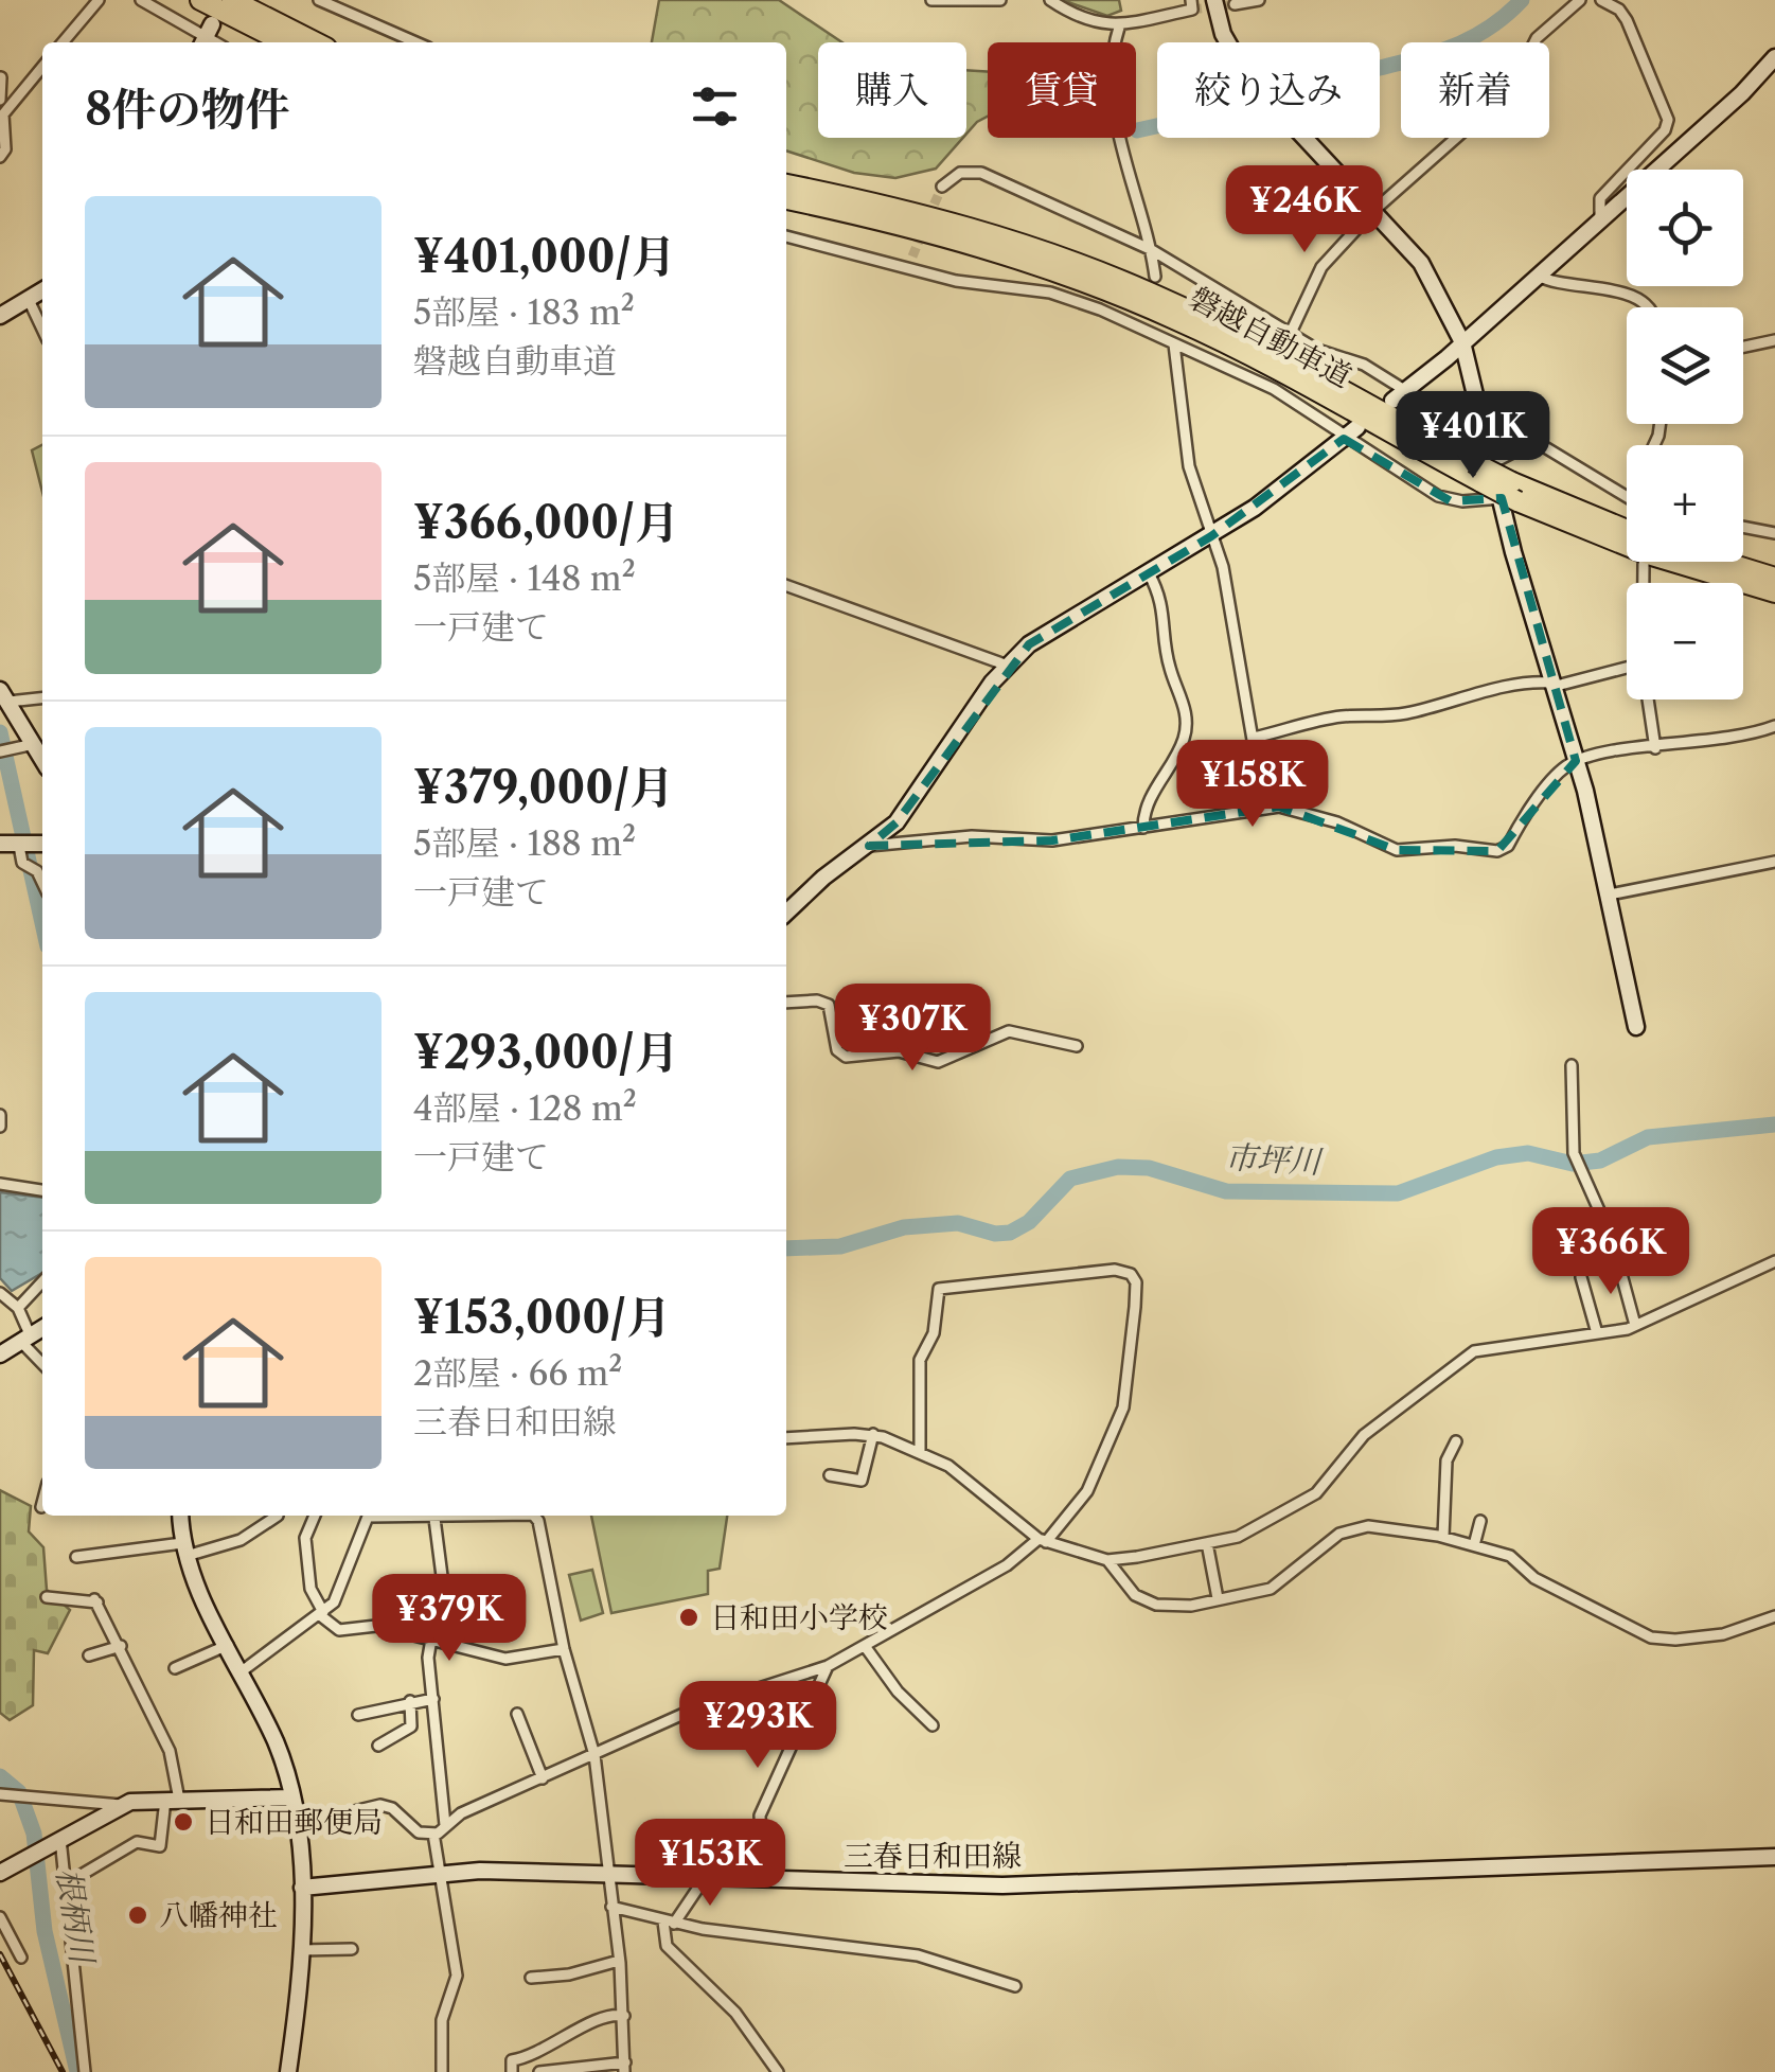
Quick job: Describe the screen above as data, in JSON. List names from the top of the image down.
{
  "streets": {
    "highway": ["磐越自動車道"],
    "street": ["三春日和田線"]
  },
  "water": ["市坪川", "根柄川"],
  "places": ["日和田小学校", "日和田郵便局", "八幡神社"],
  "page": {
    "chip": [
      "購入",
      "賃貸",
      "絞り込み",
      "新着"
    ],
    "heading": "8件の物件",
    "price": [
      "¥246K",
      "¥401K",
      "¥158K",
      "¥307K",
      "¥366K",
      "¥379K",
      "¥293K",
      "¥153K"
    ],
    "map_buttons": ["+", "−"],
    "list": [
      {
        "name": "¥401,000/月",
        "note": "5部屋 · 183 m² · 磐越自動車道"
      },
      {
        "name": "¥366,000/月",
        "note": "5部屋 · 148 m² · 一戸建て"
      },
      {
        "name": "¥379,000/月",
        "note": "5部屋 · 188 m² · 一戸建て"
      },
      {
        "name": "¥293,000/月",
        "note": "4部屋 · 128 m² · 一戸建て"
      },
      {
        "name": "¥153,000/月",
        "note": "2部屋 · 66 m² · 三春日和田線"
      }
    ]
  }
}
